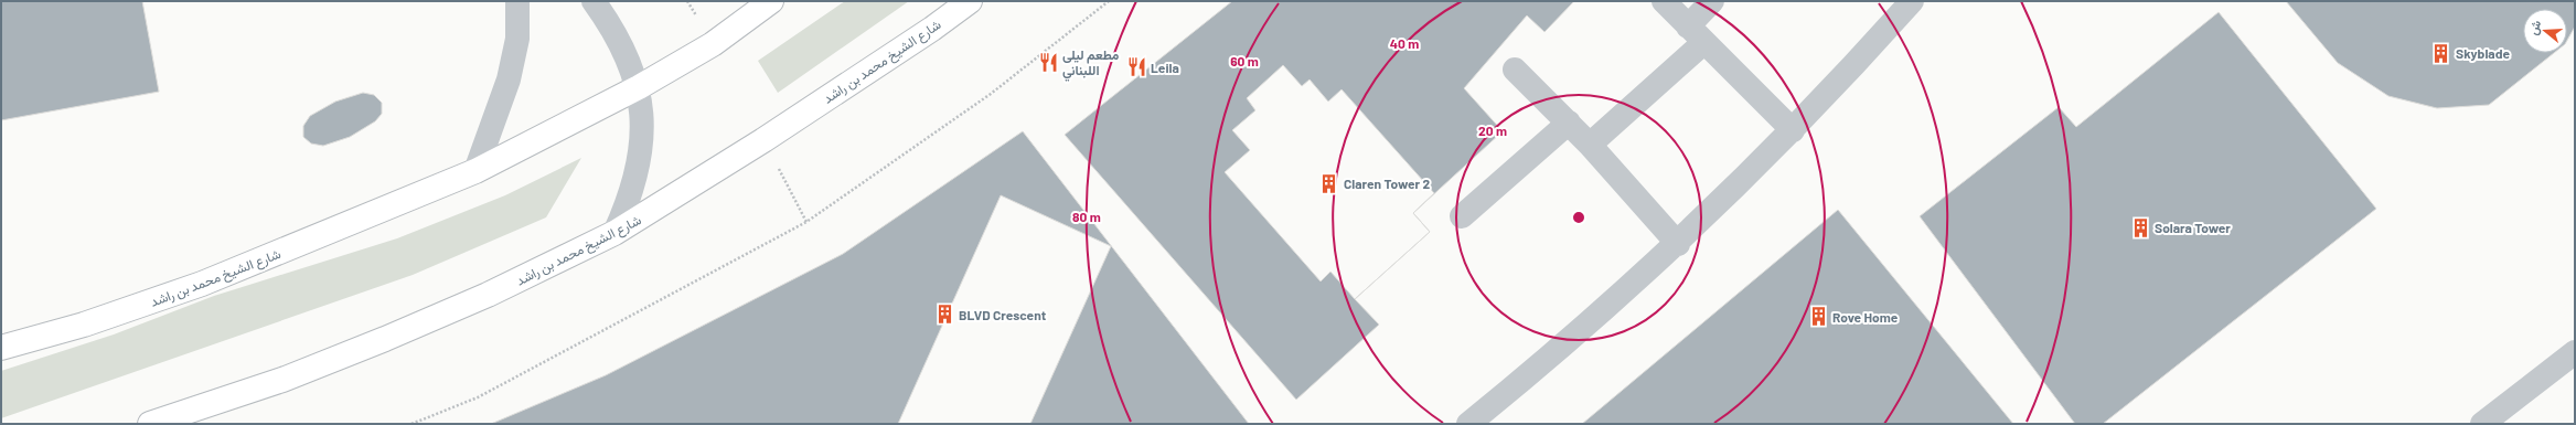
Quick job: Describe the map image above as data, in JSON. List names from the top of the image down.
{
  "streets": {
    "main road": ["شارع الشيخ محمد بن راشد"]
  },
  "places": {
    "building": [
      "Skyblade",
      "Claren Tower 2",
      "Solara Tower",
      "BLVD Crescent",
      "Rove Home"
    ],
    "restaurant": ["مطعم ليلى اللبناني", "Leila"]
  },
  "north": "left",
  "rings": [
    "40 m",
    "60 m",
    "20 m",
    "80 m"
  ]
}
